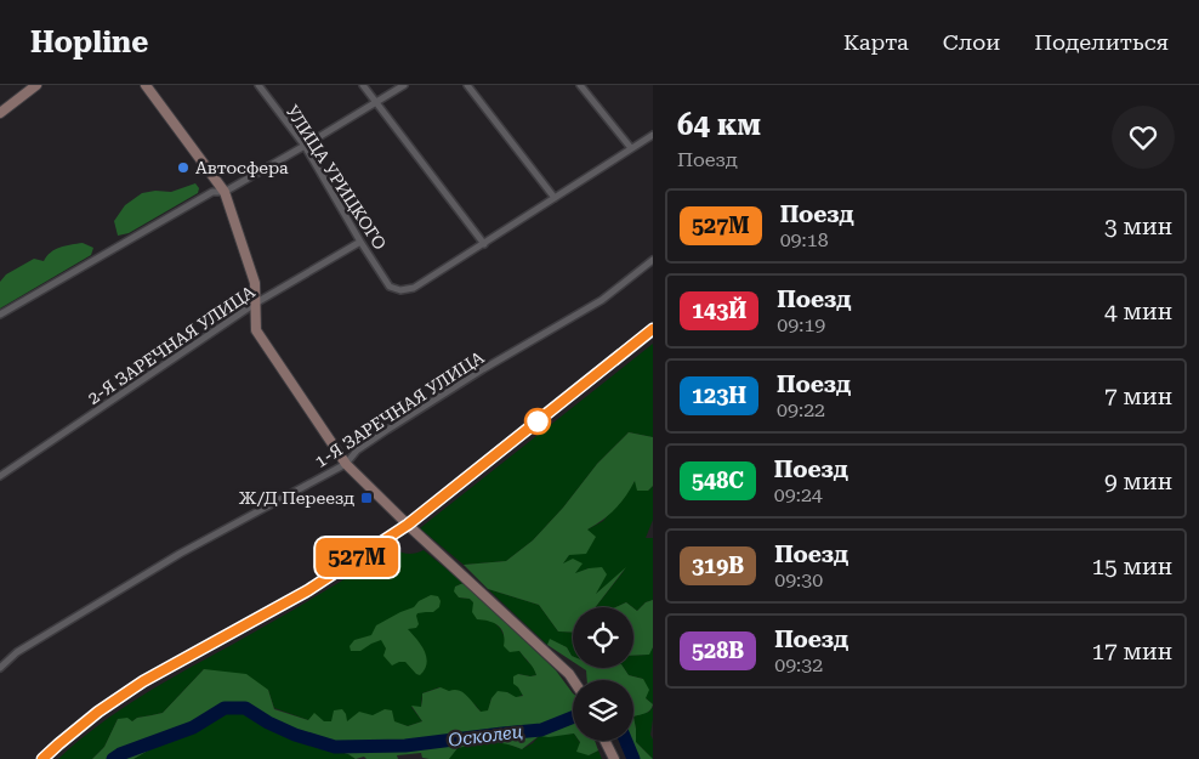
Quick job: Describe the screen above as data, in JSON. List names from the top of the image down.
{
  "streets": {
    "street": ["УЛИЦА УРИЦКОГО", "2-Я ЗАРЕЧНАЯ УЛИЦА", "1-Я ЗАРЕЧНАЯ УЛИЦА"]
  },
  "crossings": [
    ["УЛИЦА УРИЦКОГО", "2-Я ЗАРЕЧНАЯ УЛИЦА"]
  ],
  "water": ["Осколец"],
  "places": {
    "other": ["Автосфера"],
    "transit": ["Ж/Д Переезд"]
  },
  "page": {
    "header": "Hopline",
    "nav": ["Карта", "Слои", "Поделиться"],
    "on_map": "527М",
    "heading": ["64 км", "Поезд"],
    "list": [
      {
        "mark": "527М",
        "name": "Поезд",
        "note": "09:18",
        "value": "3 мин"
      },
      {
        "mark": "143Й",
        "name": "Поезд",
        "note": "09:19",
        "value": "4 мин"
      },
      {
        "mark": "123Н",
        "name": "Поезд",
        "note": "09:22",
        "value": "7 мин"
      },
      {
        "mark": "548С",
        "name": "Поезд",
        "note": "09:24",
        "value": "9 мин"
      },
      {
        "mark": "319В",
        "name": "Поезд",
        "note": "09:30",
        "value": "15 мин"
      },
      {
        "mark": "528В",
        "name": "Поезд",
        "note": "09:32",
        "value": "17 мин"
      }
    ]
  }
}
